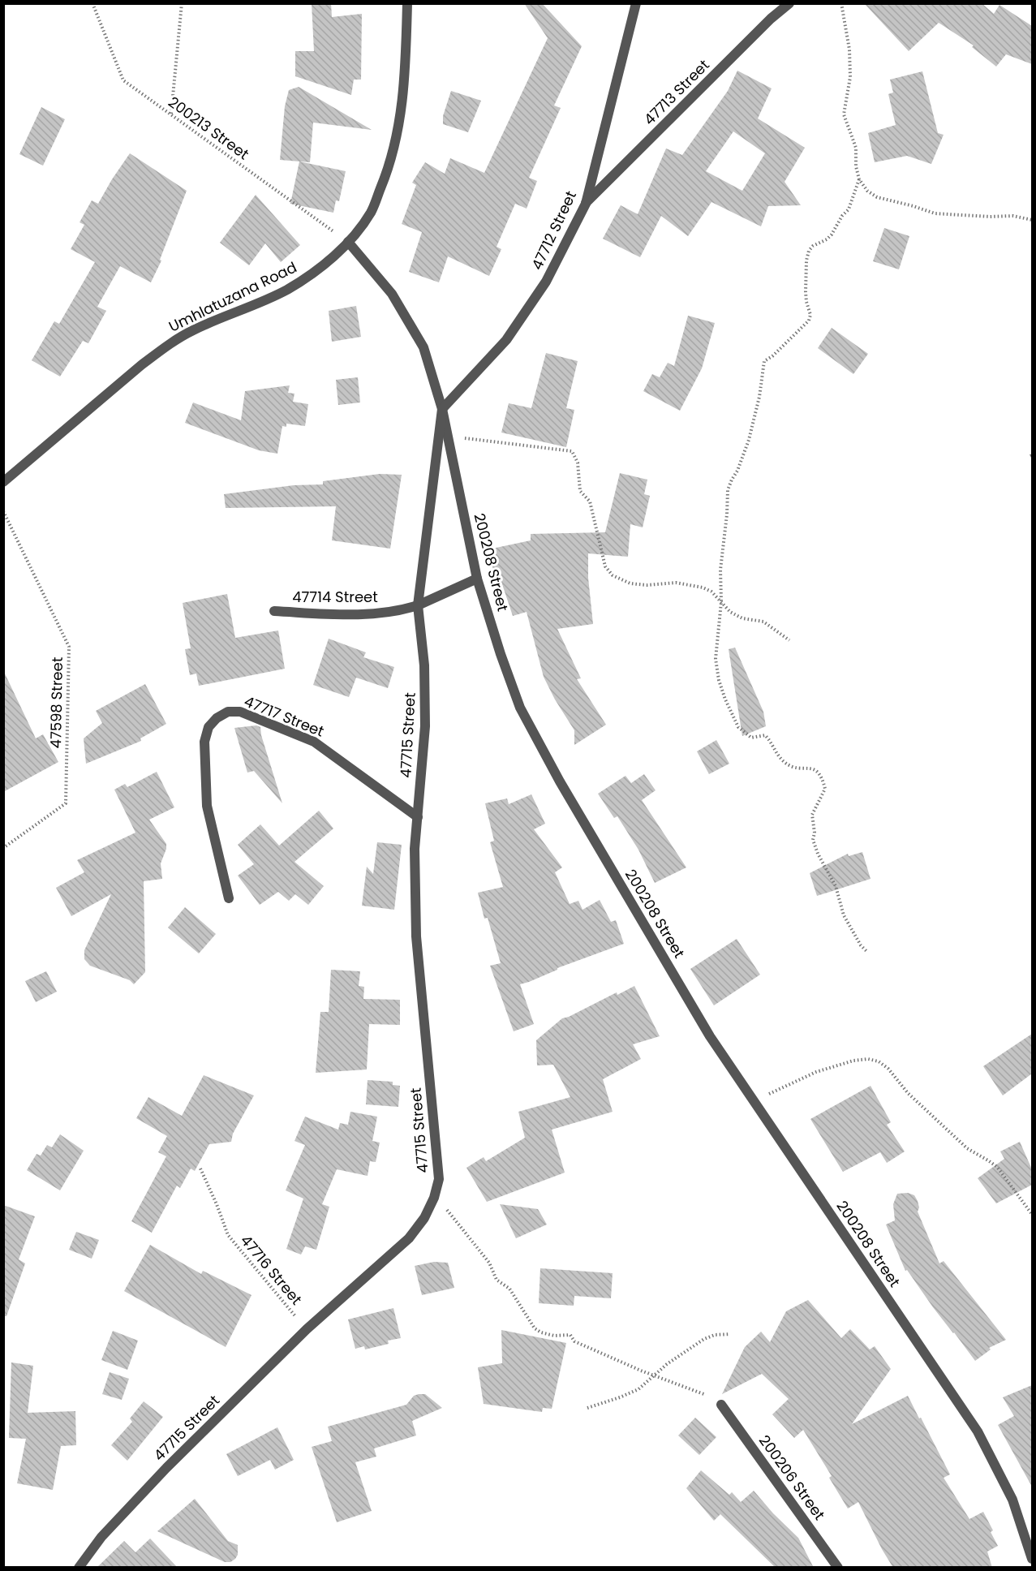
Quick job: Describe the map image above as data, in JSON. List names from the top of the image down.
{
  "streets": {
    "street": [
      "47713 Street",
      "47712 Street",
      "Umhlatuzana Road",
      "200208 Street",
      "47714 Street",
      "47717 Street",
      "47715 Street",
      "200206 Street"
    ],
    "path": ["200213 Street", "47598 Street", "47716 Street"]
  },
  "crossings": [
    ["47713 Street", "47712 Street"],
    ["200213 Street", "Umhlatuzana Road"],
    ["200213 Street", "200208 Street"],
    ["47712 Street", "200208 Street"],
    ["47712 Street", "47715 Street"],
    ["Umhlatuzana Road", "200208 Street"],
    ["200208 Street", "47714 Street"],
    ["200208 Street", "47715 Street"],
    ["47714 Street", "47715 Street"],
    ["47717 Street", "47715 Street"],
    ["47715 Street", "47716 Street"]
  ]
}
